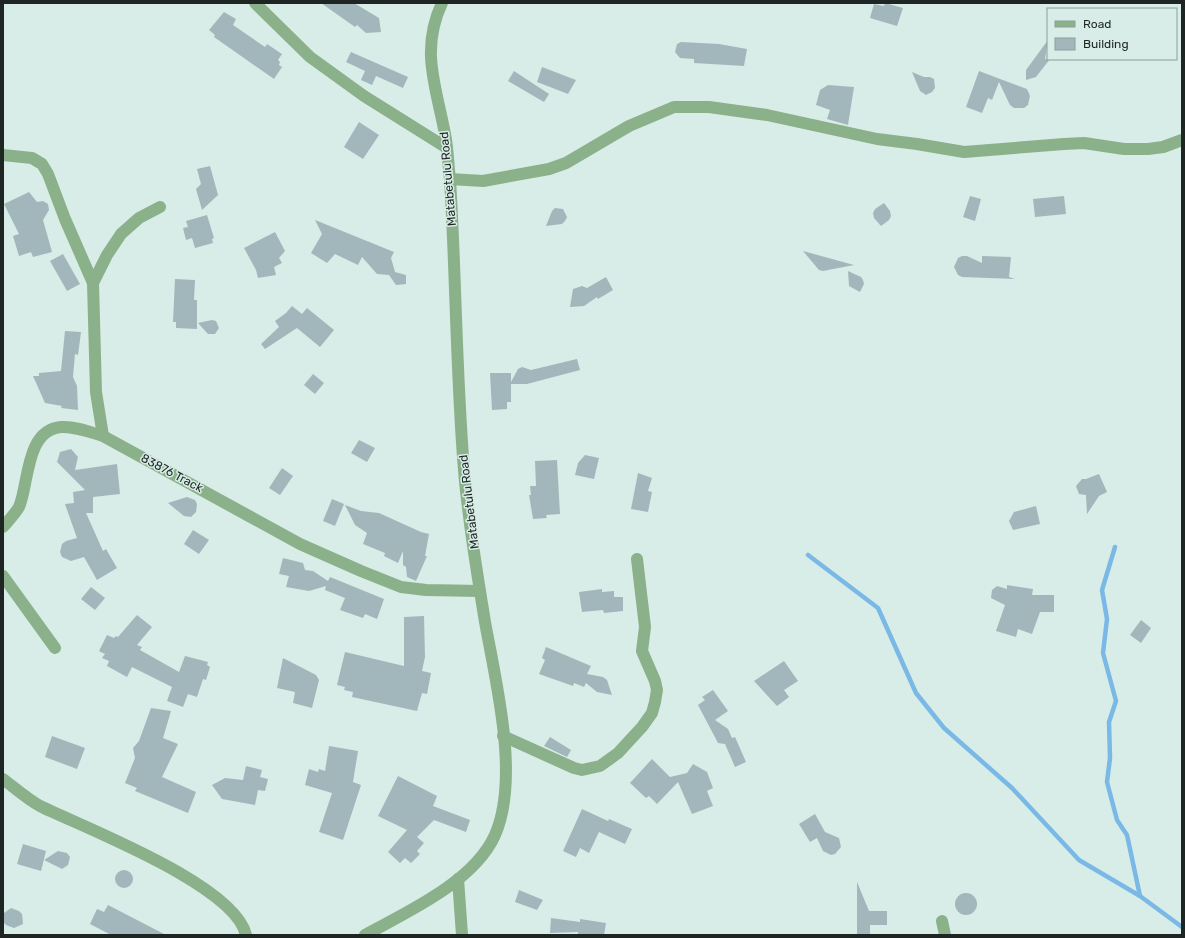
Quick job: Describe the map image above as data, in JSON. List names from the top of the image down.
{
  "streets": {
    "street": ["Matabetulu Road", "83876 Track"]
  },
  "crossings": [
    ["Matabetulu Road", "83876 Track"]
  ],
  "legend": ["Road", "Building"]
}
